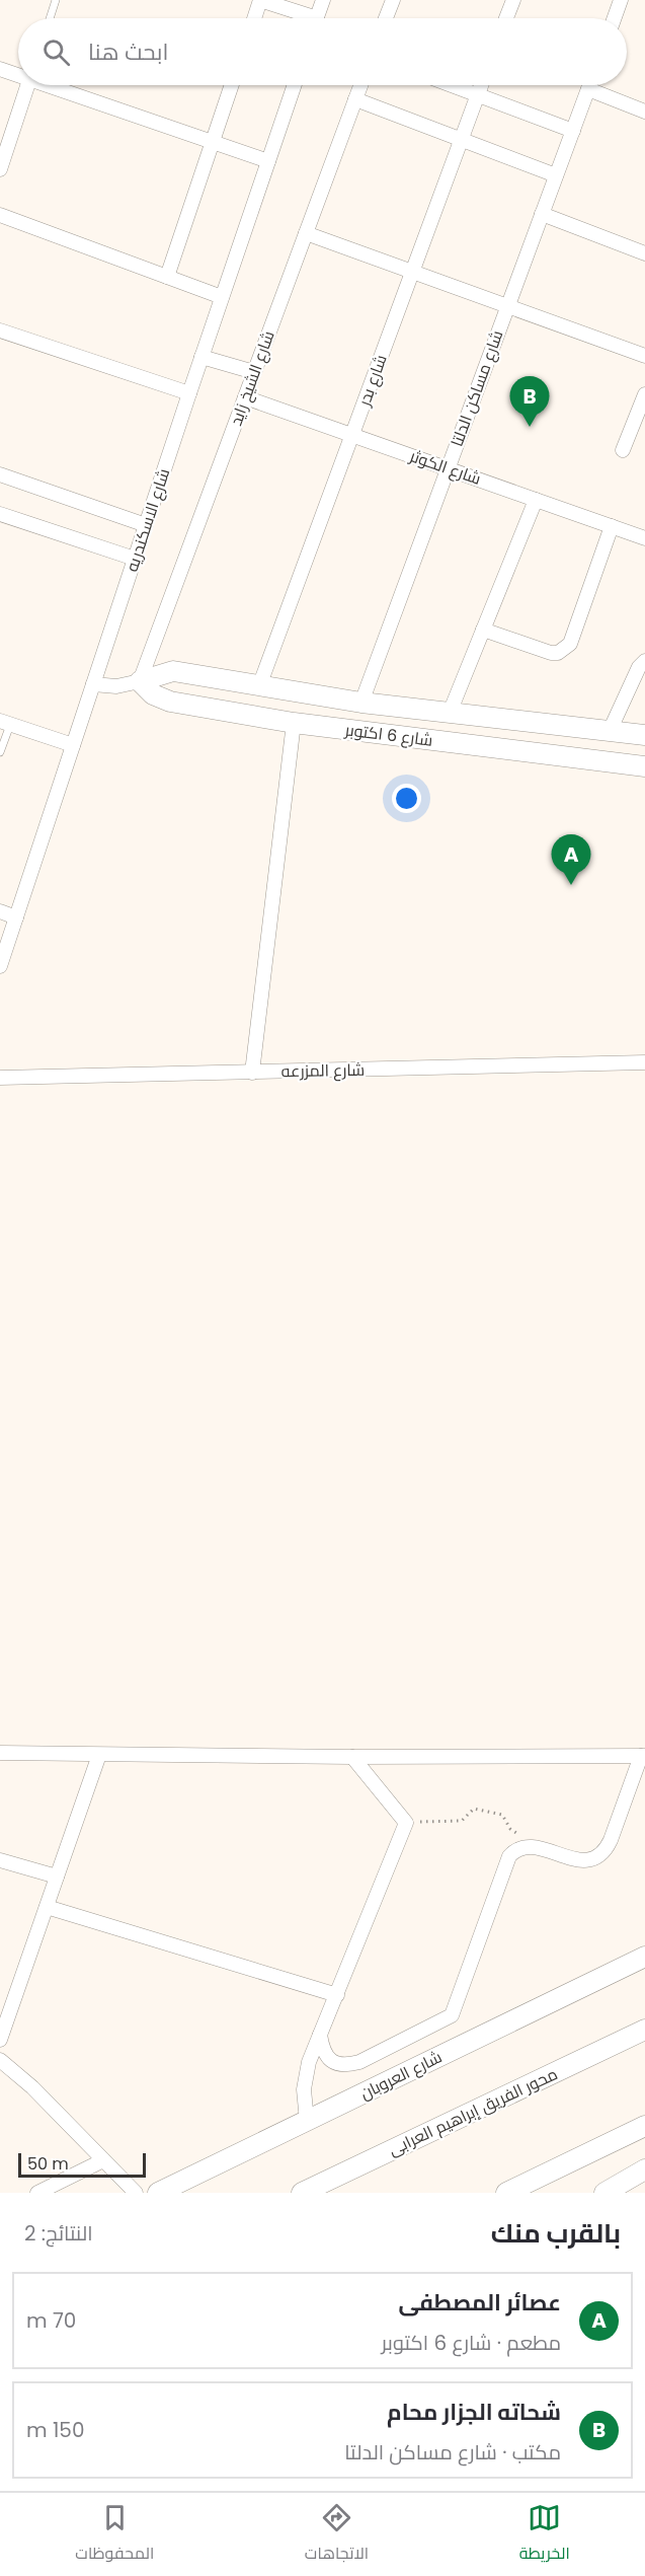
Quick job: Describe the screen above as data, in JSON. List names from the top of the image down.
{
  "streets": {
    "street": [
      "شارع الشيخ زايد",
      "شارع بدر",
      "شارع مساكن الدلتا",
      "شارع الكوثر",
      "شارع الاسكندريه",
      "شارع 6 اكتوبر",
      "شارع المزرعه",
      "شارع العروبان",
      "محور الفريق إبراهيم العرابى"
    ]
  },
  "crossings": [
    ["شارع الشيخ زايد", "شارع الكوثر"],
    ["شارع الشيخ زايد", "شارع 6 اكتوبر"],
    ["شارع بدر", "شارع الكوثر"],
    ["شارع بدر", "شارع 6 اكتوبر"],
    ["شارع مساكن الدلتا", "شارع الكوثر"],
    ["شارع مساكن الدلتا", "شارع 6 اكتوبر"],
    ["شارع الاسكندريه", "شارع 6 اكتوبر"]
  ],
  "scale_bar": "50 m",
  "page": {
    "search": "ابحث هنا",
    "pins": ["B", "A"],
    "scale": "50 m",
    "heading": ["بالقرب منك", "النتائج: 2"],
    "list": [
      {
        "mark": "A",
        "name": "عصائر المصطفى",
        "note": "مطعم · شارع 6 اكتوبر",
        "value": "70 m"
      },
      {
        "mark": "B",
        "name": "شحاته الجزار محام",
        "note": "مكتب · شارع مساكن الدلتا",
        "value": "150 m"
      }
    ],
    "nav": ["الخريطة", "الاتجاهات", "المحفوظات"]
  }
}
